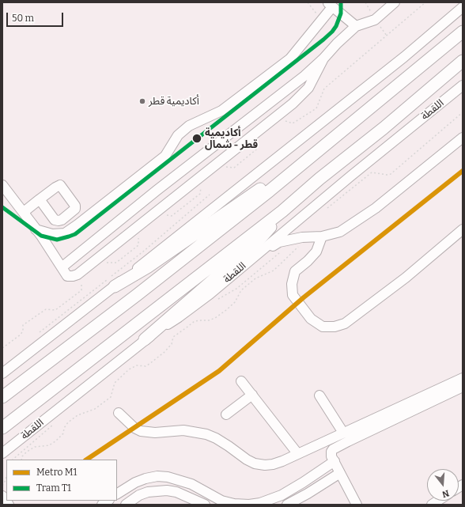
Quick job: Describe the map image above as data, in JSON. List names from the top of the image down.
{
  "streets": {
    "main road": ["اللقطة"]
  },
  "places": ["أكاديمية قطر", "أكاديمية قطر - شمال"],
  "lines": ["tram line T1", "metro line M1"],
  "legend": ["Metro M1", "Tram T1"],
  "scale_bar": "50 m",
  "north": "bottom"
}
